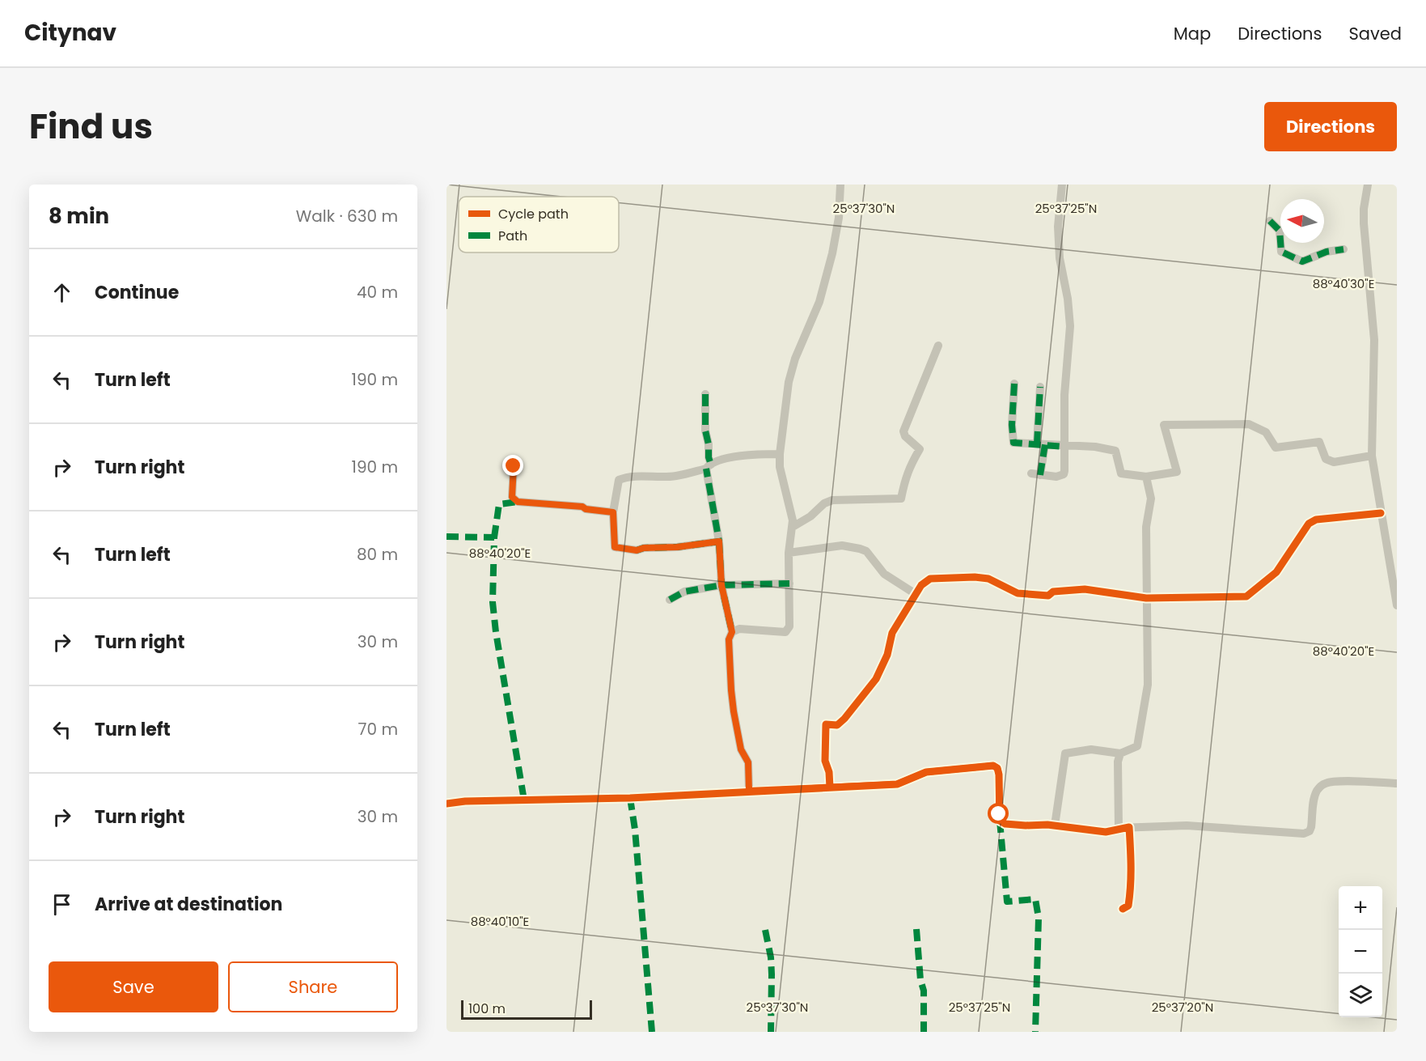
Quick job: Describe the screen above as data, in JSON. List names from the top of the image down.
{
  "legend": ["Cycle path", "Path"],
  "scale_bar": "100 m",
  "north": "left",
  "page": {
    "header": "Citynav",
    "nav": ["Map", "Directions", "Saved"],
    "title": "Find us",
    "buttons": [
      "Directions",
      ["Save", "Share"]
    ],
    "heading": ["8 min", "Walk · 630 m"],
    "list": [
      ["Continue", "40 m"],
      ["Turn left", "190 m"],
      ["Turn right", "190 m"],
      ["Turn left", "80 m"],
      ["Turn right", "30 m"],
      ["Turn left", "70 m"],
      ["Turn right", "30 m"],
      "Arrive at destination"
    ],
    "map_buttons": ["+", "−"],
    "scale": "100 m"
  },
  "coordinates": [
    "25°37'30\"N",
    "25°37'25\"N",
    "88°40'30\"E",
    "88°40'20\"E",
    "88°40'10\"E",
    "25°37'20\"N"
  ]
}
